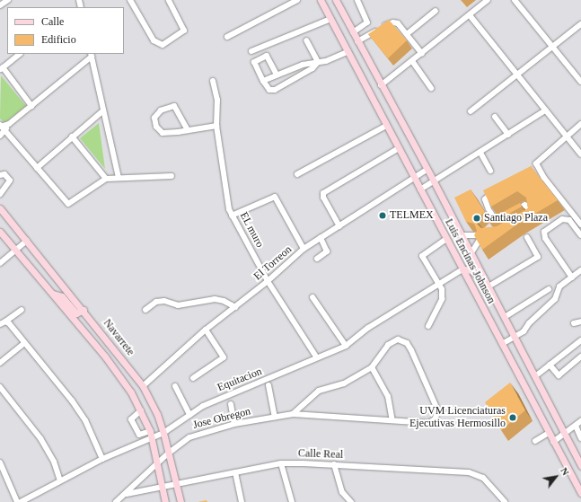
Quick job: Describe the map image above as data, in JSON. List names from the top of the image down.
{
  "streets": {
    "main road": ["Luis Encinas Johnson", "Navarrete"],
    "street": [
      "EL muro",
      "El Torreon",
      "Equitacion",
      "Jose Obregon",
      "Calle Real"
    ]
  },
  "crossings": [
    ["EL muro", "El Torreon"],
    ["EL muro", "Equitacion"],
    ["Luis Encinas Johnson", "El Torreon"],
    ["Luis Encinas Johnson", "Equitacion"],
    ["El Torreon", "Navarrete"],
    ["Navarrete", "Equitacion"],
    ["Navarrete", "Jose Obregon"],
    ["Navarrete", "Calle Real"],
    ["Jose Obregon", "Calle Real"]
  ],
  "places": ["TELMEX", "Santiago Plaza", "UVM Licenciaturas Ejecutivas Hermosillo"],
  "legend": ["Calle", "Edificio"],
  "north": "top right"
}
